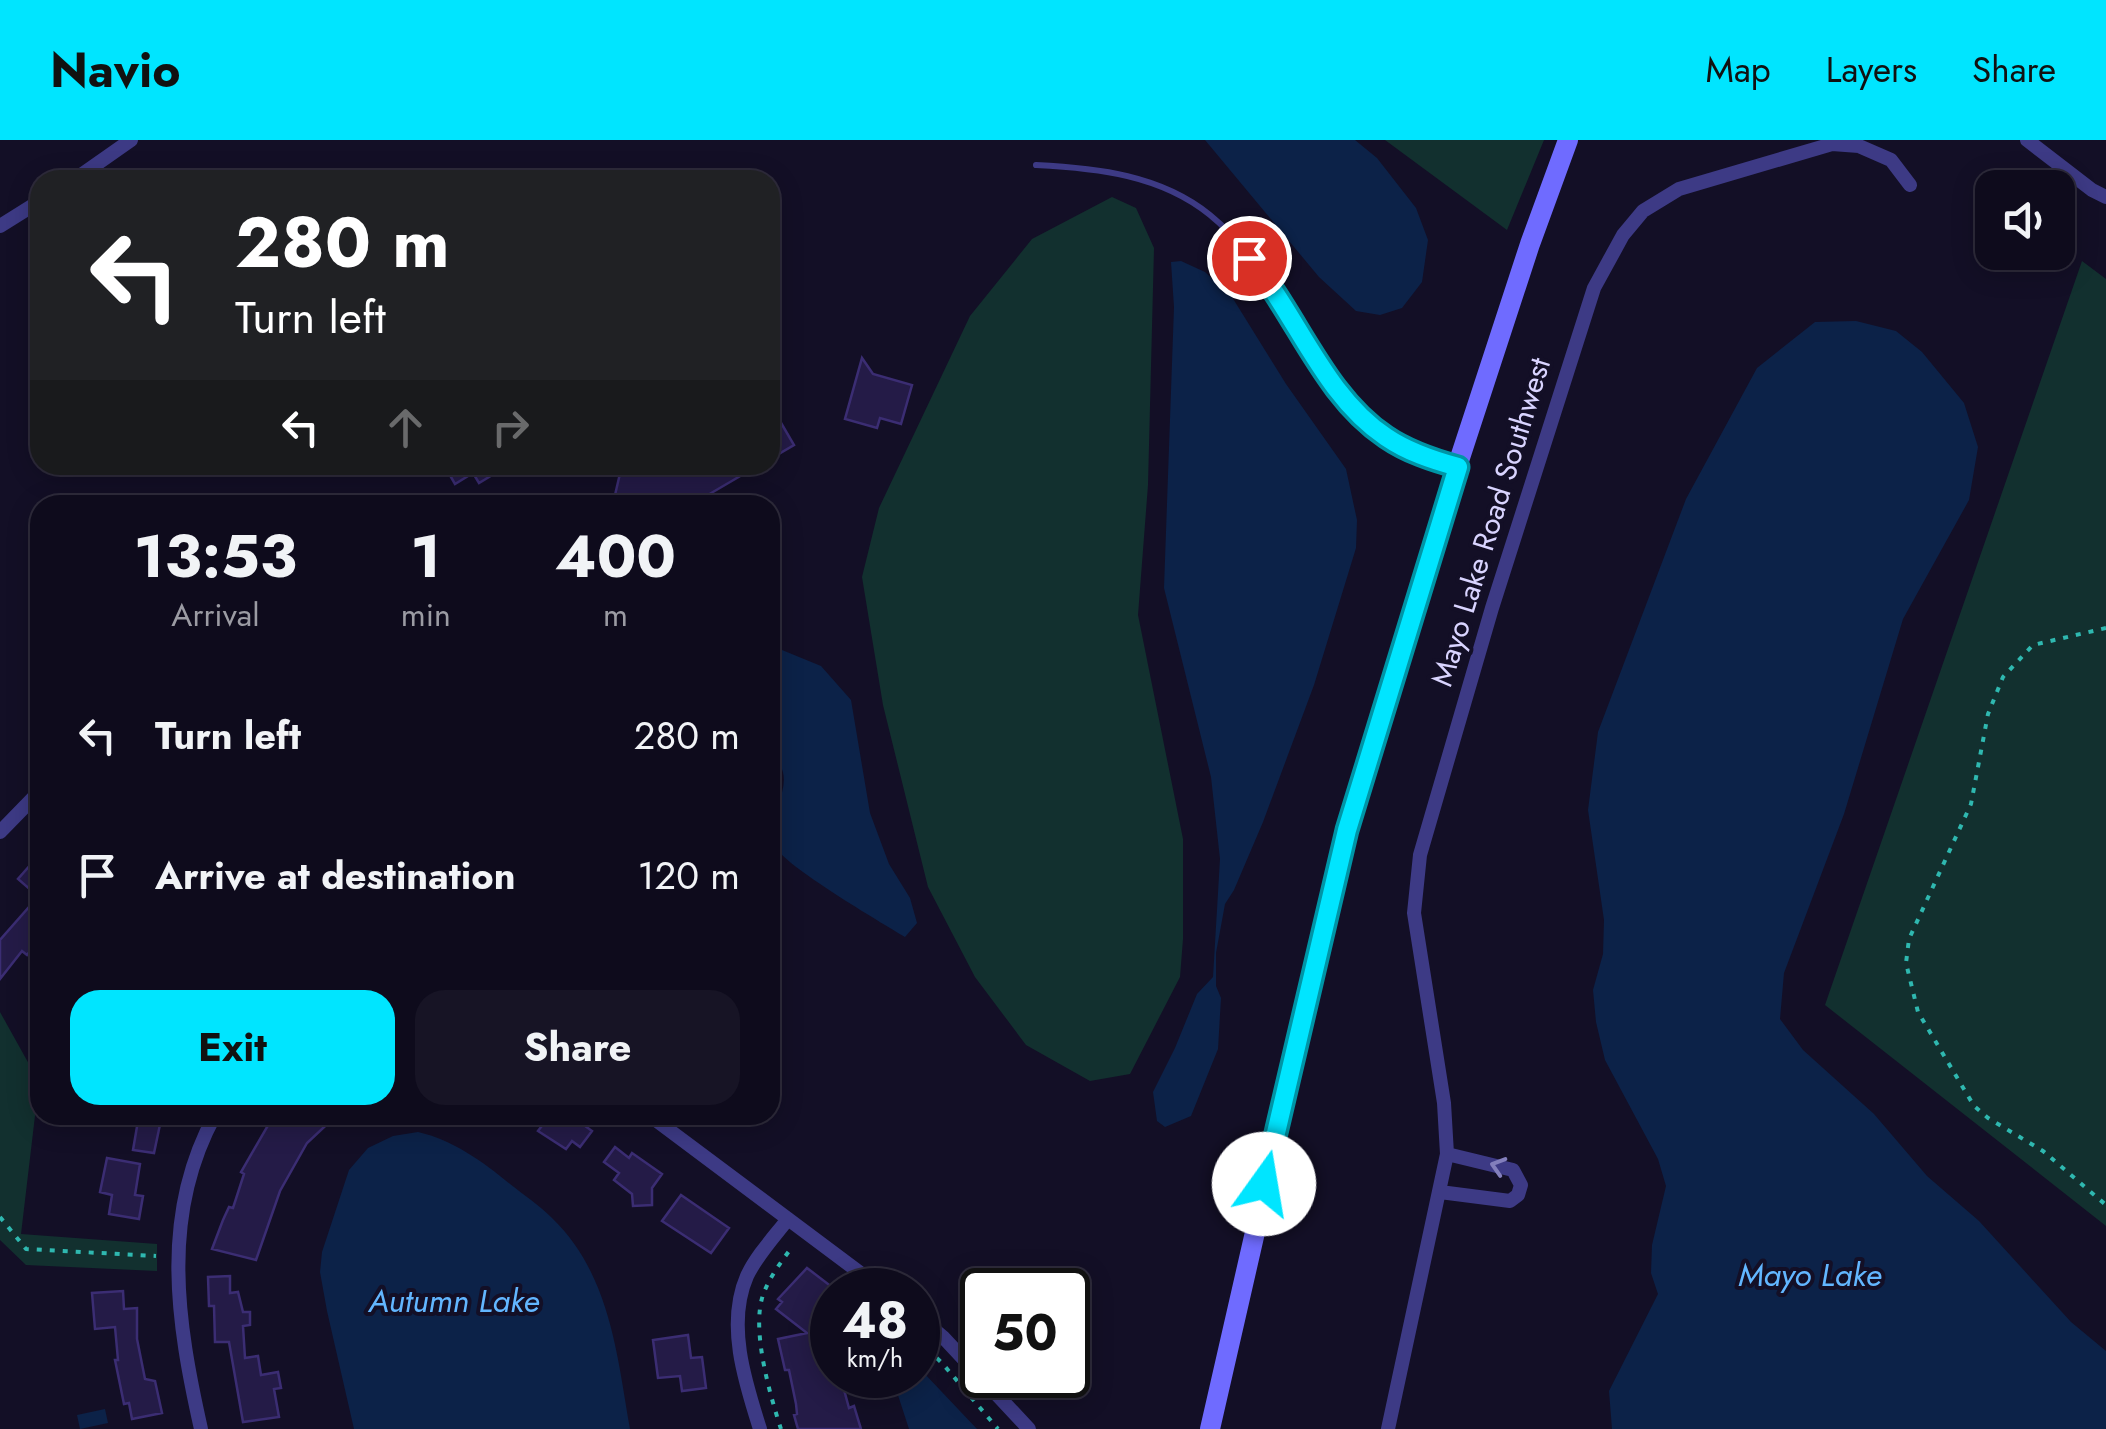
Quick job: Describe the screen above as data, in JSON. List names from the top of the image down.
{
  "streets": {
    "street": ["Mayo Lake Road Southwest"]
  },
  "water": ["Mayo Lake", "Autumn Lake"],
  "page": {
    "header": "Navio",
    "nav": ["Map", "Layers", "Share"],
    "turn": ["280 m", "Turn left"],
    "eta": [
      "13:53",
      "Arrival",
      "1",
      "min",
      "400",
      "m"
    ],
    "list": [
      {
        "name": "Turn left",
        "value": "280 m"
      },
      {
        "name": "Arrive at destination",
        "value": "120 m"
      }
    ],
    "buttons": ["Exit", "Share"],
    "speed": "48 km/h",
    "limit": "50"
  }
}
